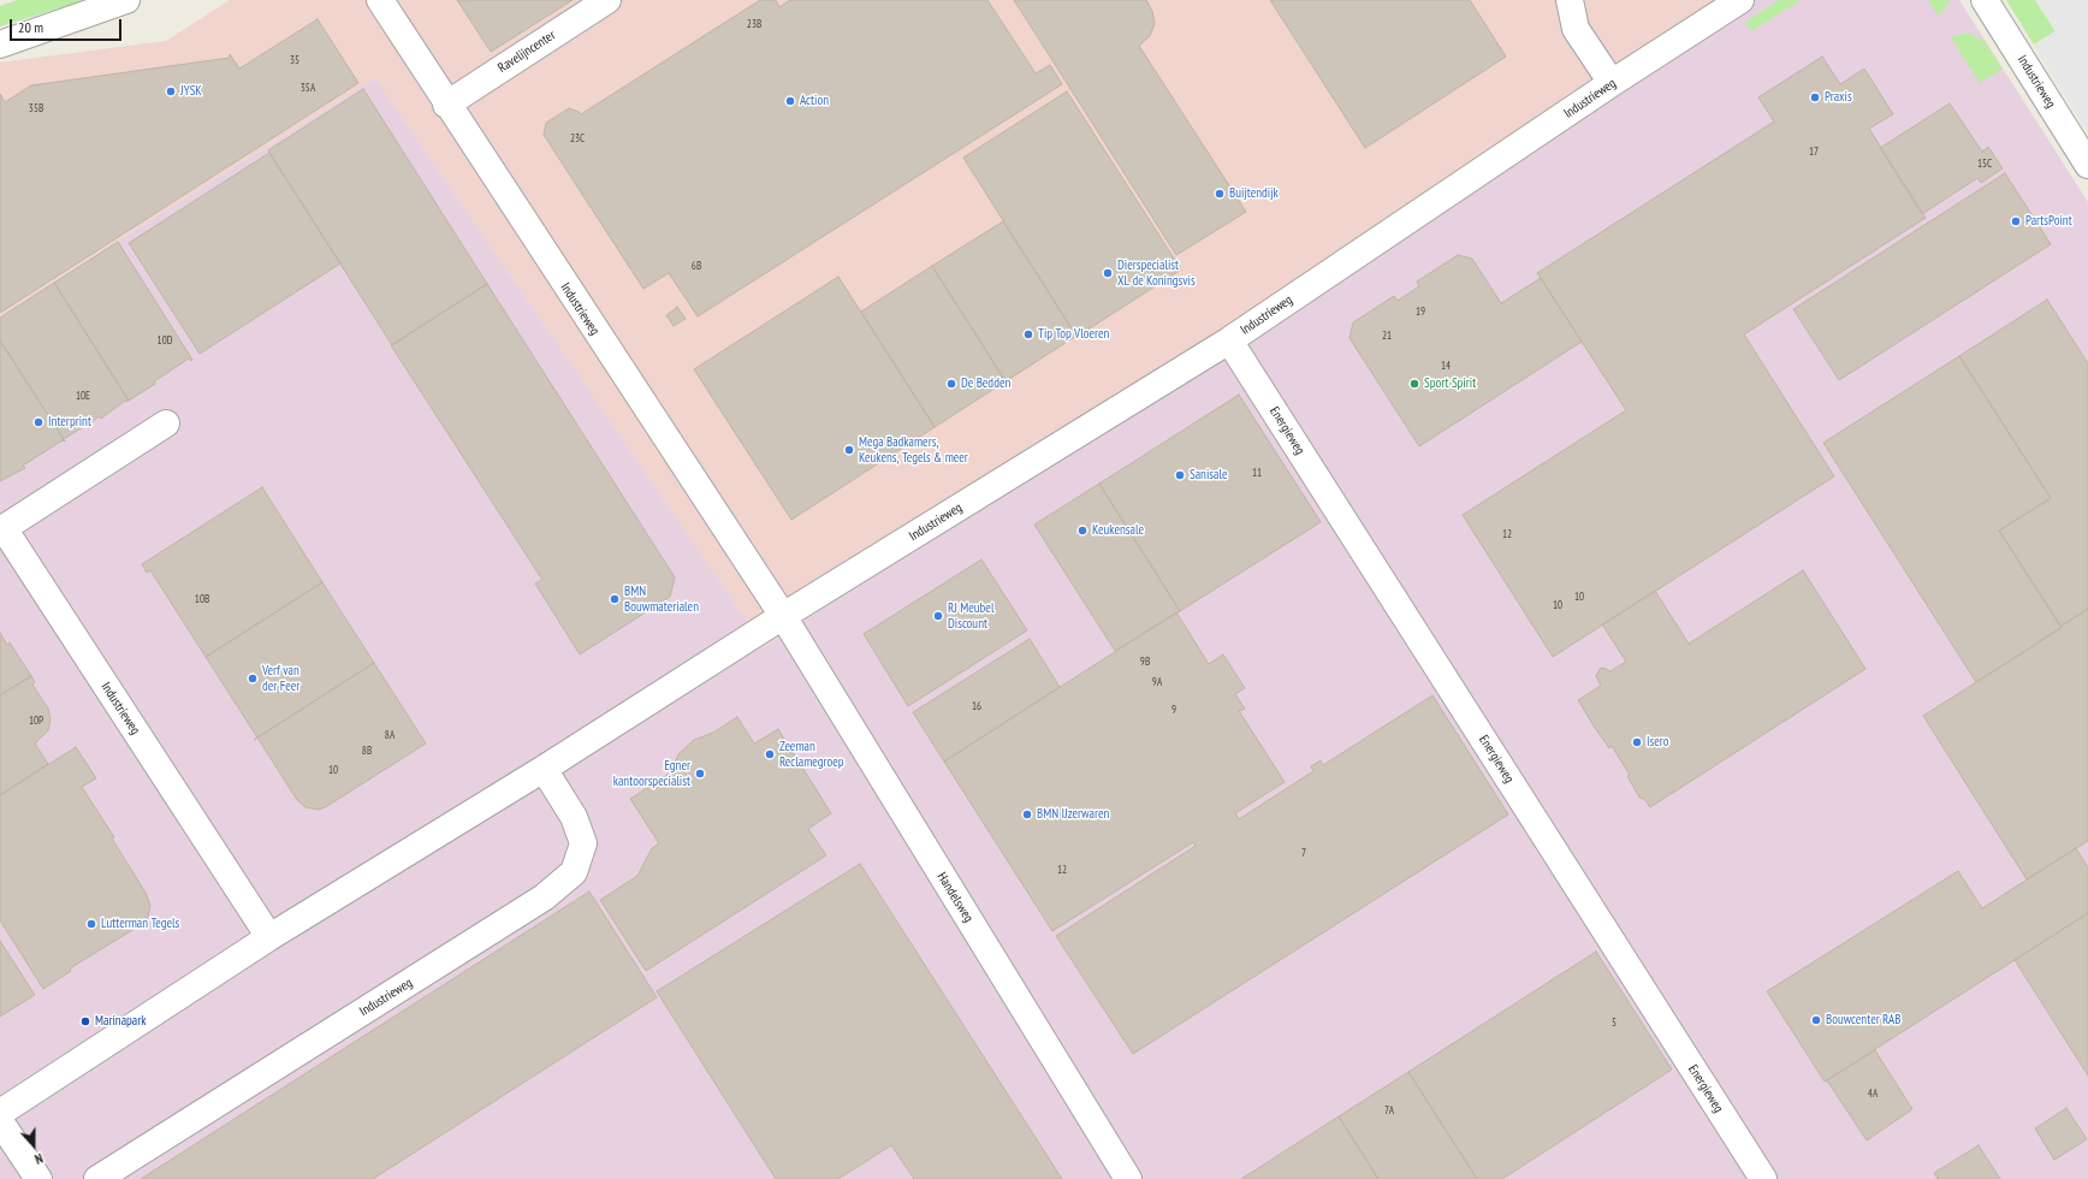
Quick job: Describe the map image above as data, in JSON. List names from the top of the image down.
{
  "streets": {
    "street": [
      "Ravelijncenter",
      "Industrieweg",
      "Energieweg",
      "Handelsweg"
    ]
  },
  "crossings": [
    ["Ravelijncenter", "Industrieweg"],
    ["Industrieweg", "Energieweg"],
    ["Industrieweg", "Handelsweg"]
  ],
  "places": [
    "JYSK",
    "Praxis",
    "Action",
    "Buijtendijk",
    "PartsPoint",
    "Dierspecialist XL de Koningsvis",
    "Tip Top Vloeren",
    "De Bedden",
    "Sport Spirit",
    "Interprint",
    "Mega Badkamers, Keukens, Tegels & meer",
    "Sanisale",
    "Keukensale",
    "BMN Bouwmaterialen",
    "RJ Meubel Discount",
    "Verf van der Feer",
    "Isero",
    "Zeeman Reclamegroep",
    "Egner kantoorspecialist",
    "BMN IJzerwaren",
    "Lutterman Tegels",
    "Bouwcenter RAB",
    "Marinapark"
  ],
  "house_numbers": [
    "23B",
    "35",
    "35A",
    "35B",
    "23C",
    "17",
    "15C",
    "6B",
    "19",
    "21",
    "10D",
    "14",
    "10E",
    "11",
    "12",
    "10",
    "10B",
    "10",
    "9B",
    "9A",
    "16",
    "9",
    "10P",
    "8A",
    "8B",
    "10",
    "7",
    "12",
    "5",
    "4A",
    "7A"
  ],
  "scale_bar": "20 m",
  "north": "bottom"
}
